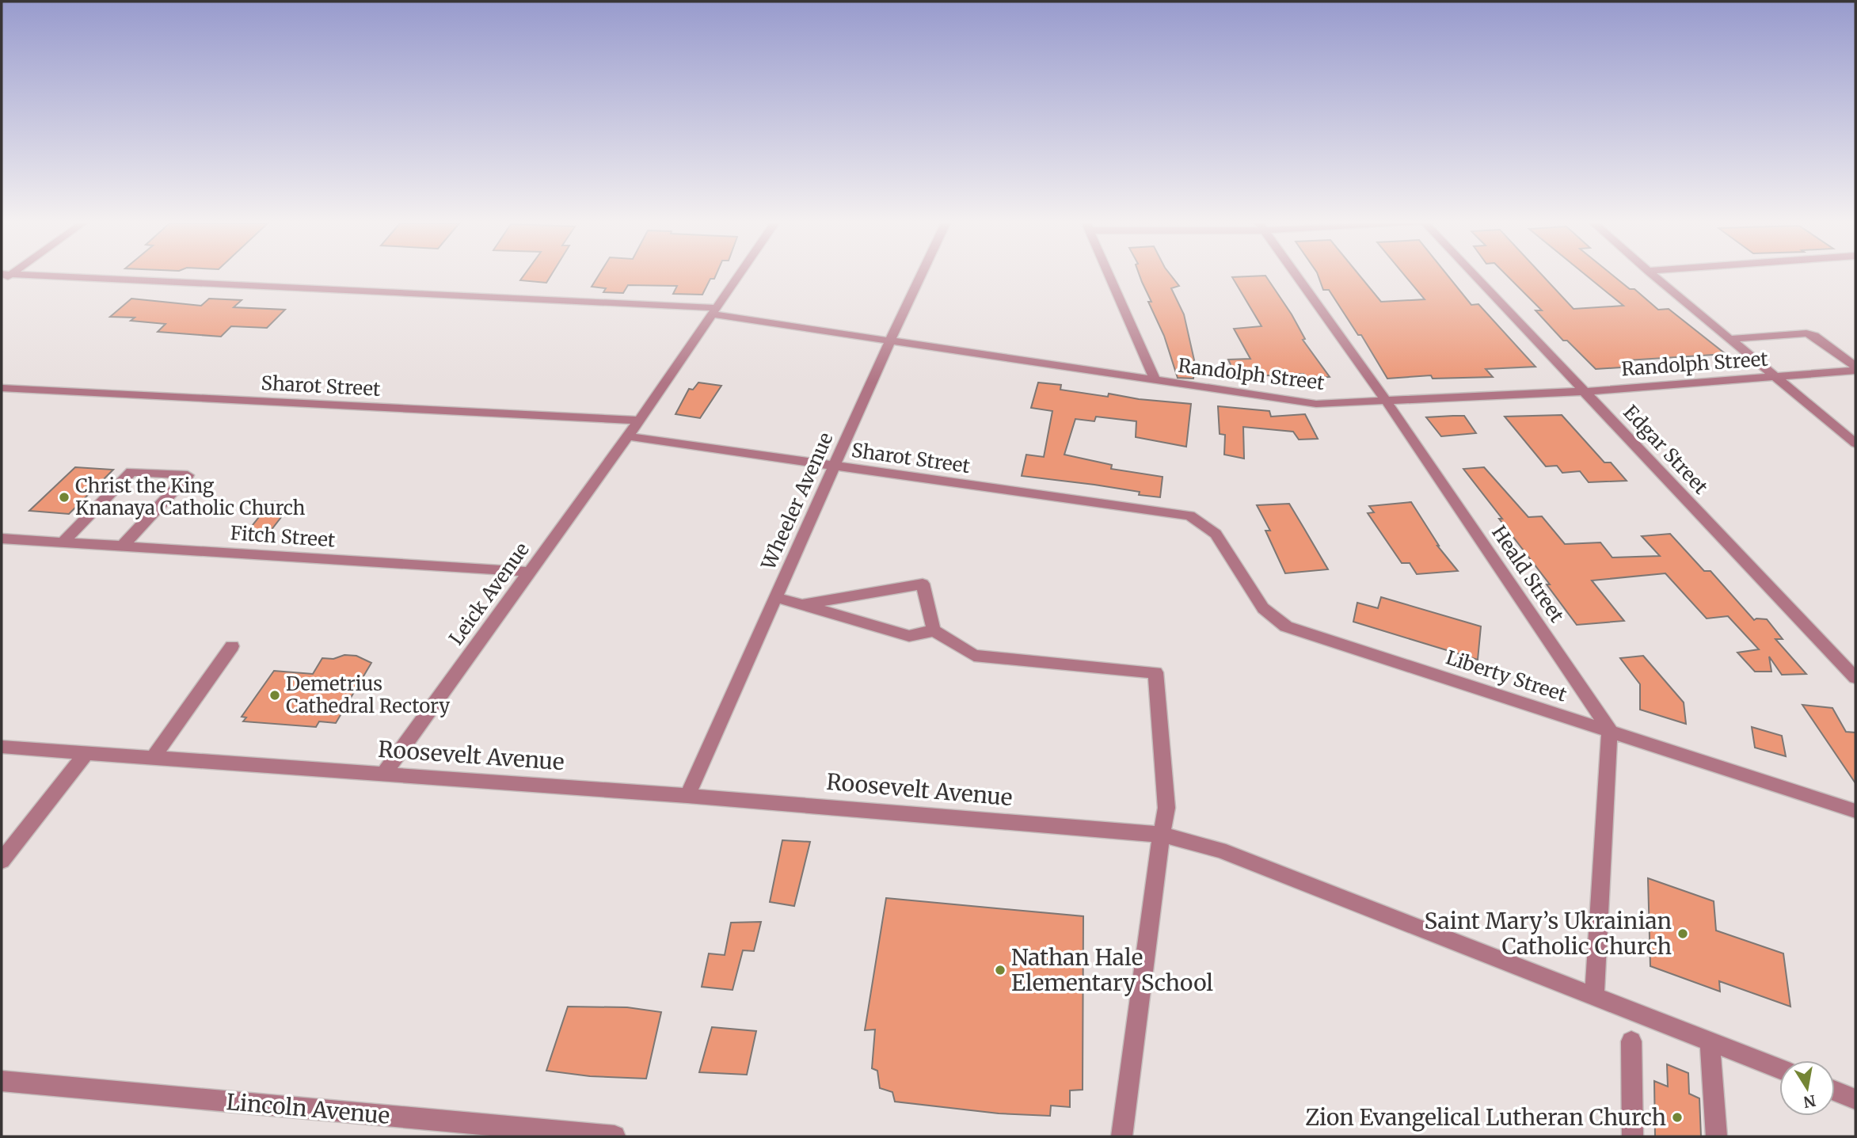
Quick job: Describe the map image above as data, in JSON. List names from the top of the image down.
{
  "streets": {
    "street": [
      "Randolph Street",
      "Sharot Street",
      "Edgar Street",
      "Wheeler Avenue",
      "Fitch Street",
      "Heald Street",
      "Leick Avenue",
      "Liberty Street",
      "Roosevelt Avenue",
      "Lincoln Avenue"
    ]
  },
  "crossings": [
    ["Randolph Street", "Edgar Street"],
    ["Randolph Street", "Wheeler Avenue"],
    ["Randolph Street", "Heald Street"],
    ["Sharot Street", "Wheeler Avenue"],
    ["Sharot Street", "Leick Avenue"],
    ["Sharot Street", "Liberty Street"],
    ["Wheeler Avenue", "Roosevelt Avenue"],
    ["Fitch Street", "Leick Avenue"],
    ["Heald Street", "Liberty Street"],
    ["Leick Avenue", "Roosevelt Avenue"]
  ],
  "places": [
    "Christ the King Knanaya Catholic Church",
    "Demetrius Cathedral Rectory",
    "Saint Mary’s Ukrainian Catholic Church",
    "Nathan Hale Elementary School",
    "Zion Evangelical Lutheran Church"
  ],
  "north": "bottom"
}
